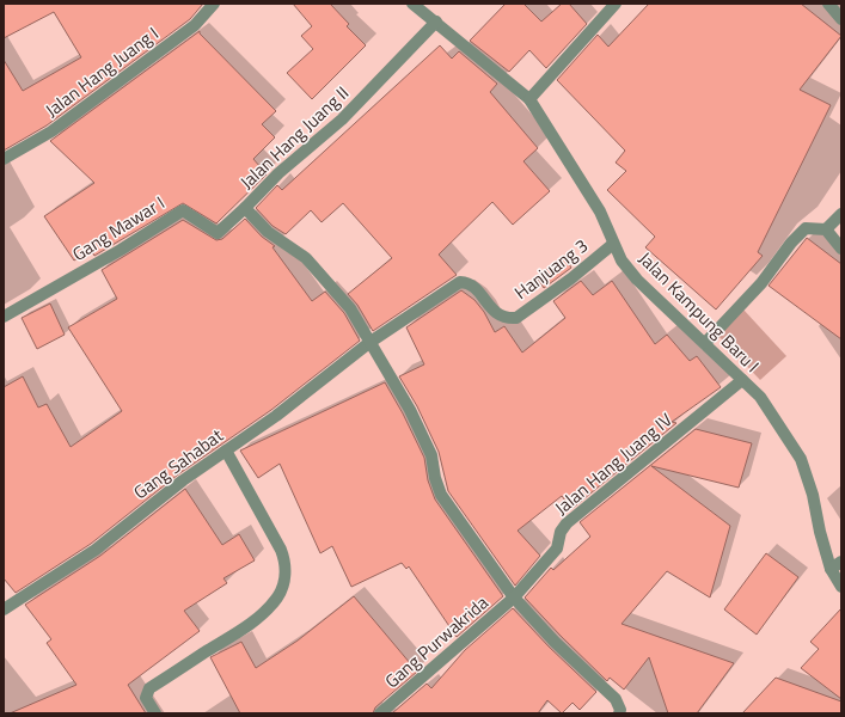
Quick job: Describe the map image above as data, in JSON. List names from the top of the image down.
{
  "streets": {
    "street": [
      "Jalan Hang Juang I",
      "Jalan Hang Juang II",
      "Gang Mawar I",
      "Hanjuang 3",
      "Jalan Kampung Baru I",
      "Gang Sahabat",
      "Jalan Hang Juang IV",
      "Gang Purwakrida"
    ]
  },
  "crossings": [
    ["Jalan Hang Juang II", "Gang Mawar I"],
    ["Jalan Hang Juang II", "Hanjuang 3"],
    ["Jalan Hang Juang II", "Jalan Kampung Baru I"],
    ["Jalan Hang Juang II", "Gang Sahabat"],
    ["Jalan Hang Juang II", "Jalan Hang Juang IV"],
    ["Jalan Hang Juang II", "Gang Purwakrida"],
    ["Hanjuang 3", "Jalan Kampung Baru I"],
    ["Hanjuang 3", "Gang Sahabat"],
    ["Jalan Kampung Baru I", "Jalan Hang Juang IV"],
    ["Jalan Hang Juang IV", "Gang Purwakrida"]
  ]
}
